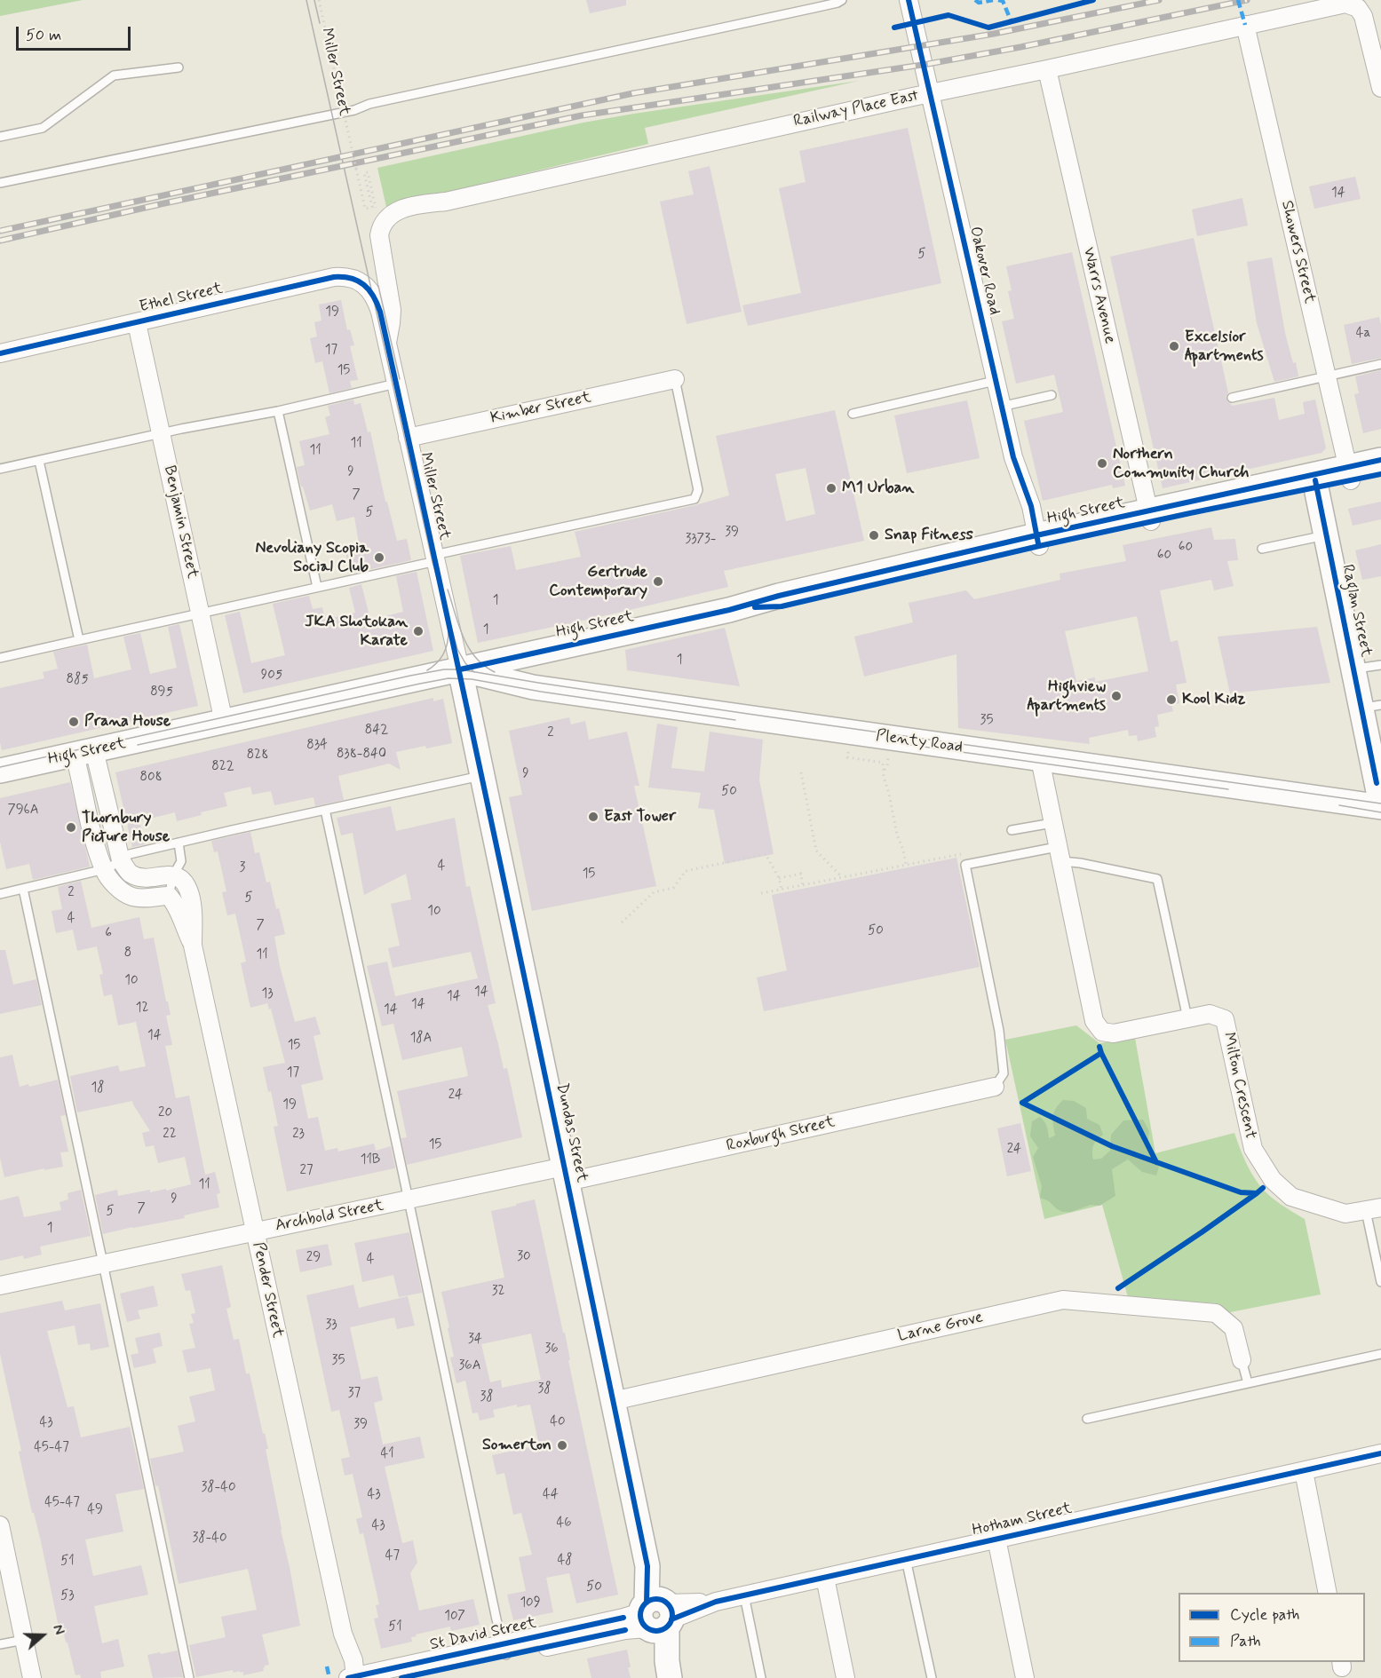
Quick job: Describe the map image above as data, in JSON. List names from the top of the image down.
{
  "streets": {
    "main road": [
      "High Street",
      "Raglan Street",
      "Plenty Road",
      "Dundas Street"
    ],
    "street": [
      "Miller Street",
      "Railway Place East",
      "Showers Street",
      "Oakover Road",
      "Warrs Avenue",
      "Ethel Street",
      "Kimber Street",
      "Benjamin Street",
      "Milton Crescent",
      "Roxburgh Street",
      "Archbold Street",
      "Pender Street",
      "Larne Grove",
      "Hotham Street",
      "St David Street"
    ]
  },
  "crossings": [
    ["Miller Street", "Railway Place East"],
    ["Miller Street", "Ethel Street"],
    ["Miller Street", "Kimber Street"],
    ["Miller Street", "High Street"],
    ["Miller Street", "Plenty Road"],
    ["Miller Street", "Dundas Street"],
    ["Railway Place East", "Showers Street"],
    ["Railway Place East", "Oakover Road"],
    ["Railway Place East", "Warrs Avenue"],
    ["Showers Street", "High Street"],
    ["Oakover Road", "High Street"],
    ["Warrs Avenue", "High Street"],
    ["Ethel Street", "Benjamin Street"],
    ["High Street", "Benjamin Street"],
    ["High Street", "Raglan Street"],
    ["High Street", "Plenty Road"],
    ["High Street", "Dundas Street"],
    ["Raglan Street", "Plenty Road"],
    ["Plenty Road", "Milton Crescent"],
    ["Plenty Road", "Dundas Street"],
    ["Dundas Street", "Roxburgh Street"],
    ["Dundas Street", "Archbold Street"],
    ["Dundas Street", "Larne Grove"],
    ["Dundas Street", "Hotham Street"],
    ["Dundas Street", "St David Street"],
    ["Roxburgh Street", "Archbold Street"],
    ["Archbold Street", "Pender Street"],
    ["Pender Street", "St David Street"],
    ["Hotham Street", "St David Street"]
  ],
  "places": [
    "Excelsior Apartments",
    "Northern Community Church",
    "M1 Urban",
    "Snap Fitness",
    "Nevoliany Scopia Social Club",
    "Gertrude Contemporary",
    "JKA Shotokan Karate",
    "Highview Apartments",
    "Kool Kidz",
    "Prana House",
    "East Tower",
    "Thornbury Picture House",
    "Somerton"
  ],
  "house_numbers": [
    "14",
    "5",
    "19",
    "4a",
    "17",
    "15",
    "11",
    "11",
    "9",
    "7",
    "5",
    "39",
    "3373-",
    "60",
    "60",
    "1",
    "1",
    "1",
    "905",
    "885",
    "895",
    "35",
    "842",
    "2",
    "834",
    "838-840",
    "828",
    "822",
    "9",
    "808",
    "50",
    "796A",
    "4",
    "3",
    "15",
    "2",
    "5",
    "10",
    "4",
    "7",
    "50",
    "6",
    "8",
    "11",
    "10",
    "14",
    "13",
    "14",
    "14",
    "12",
    "14",
    "14",
    "18A",
    "15",
    "17",
    "18",
    "24",
    "19",
    "20",
    "22",
    "23",
    "15",
    "24",
    "11B",
    "27",
    "11",
    "9",
    "7",
    "5",
    "1",
    "30",
    "29",
    "4",
    "32",
    "33",
    "34",
    "36",
    "35",
    "36A",
    "38",
    "37",
    "38",
    "40",
    "43",
    "39",
    "45-47",
    "41",
    "38-40",
    "43",
    "44",
    "45-47",
    "49",
    "46",
    "43",
    "38-40",
    "47",
    "48",
    "51",
    "50",
    "53",
    "109",
    "107",
    "51"
  ],
  "legend": ["Cycle path", "Path"],
  "scale_bar": "50 m",
  "north": "right"
}
